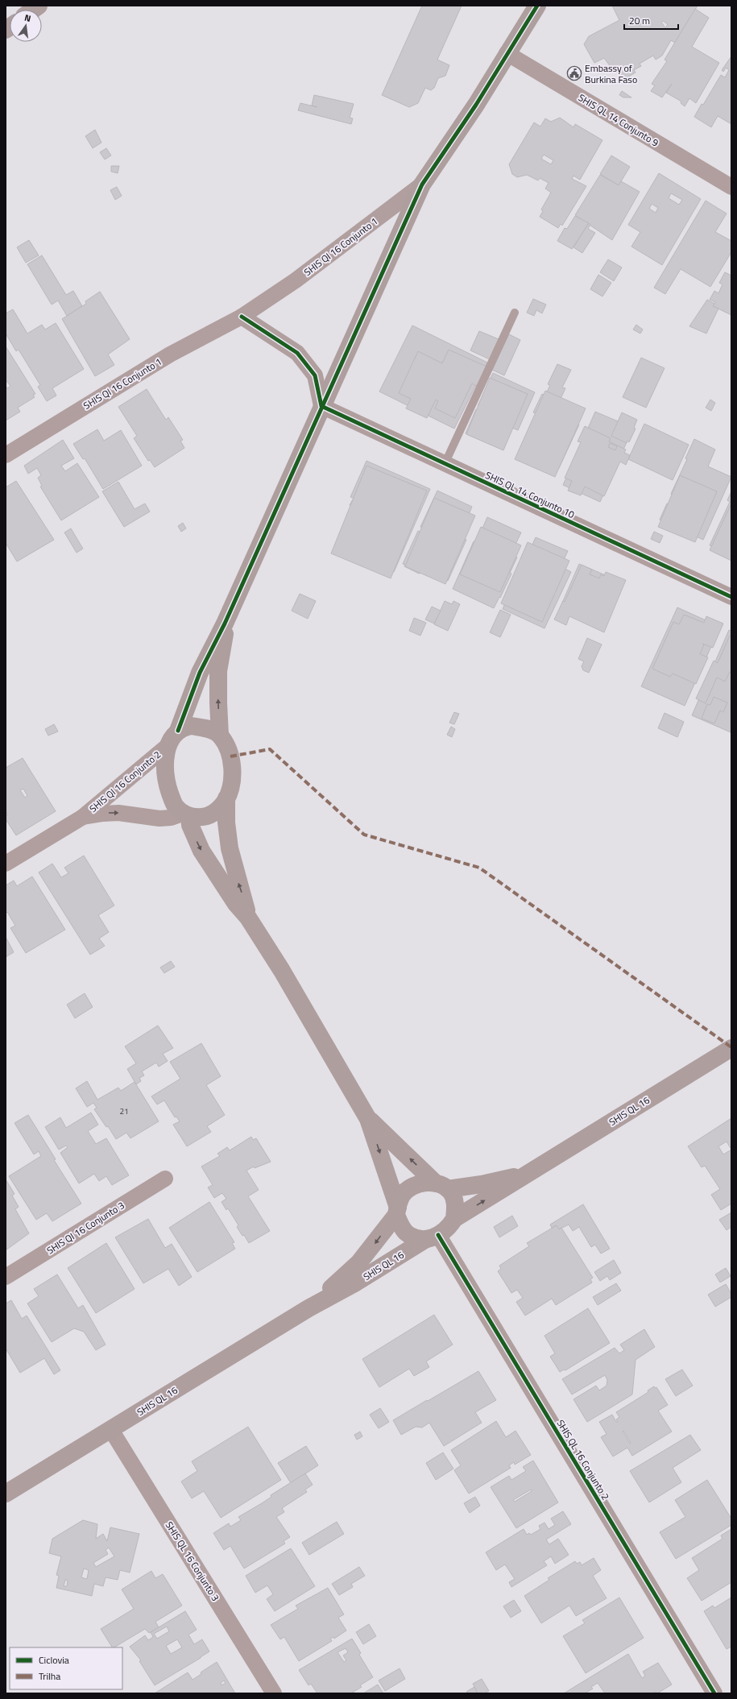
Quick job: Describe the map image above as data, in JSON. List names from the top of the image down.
{
  "streets": {
    "street": [
      "SHIS QL 14 Conjunto 9",
      "SHIS QI 16 Conjunto 1",
      "SHIS QL 14 Conjunto 10",
      "SHIS QI 16 Conjunto 2",
      "SHIS QL 16",
      "SHIS QI 16 Conjunto 3",
      "SHIS QL 16 Conjunto 2",
      "SHIS QL 16 Conjunto 3"
    ]
  },
  "crossings": [
    ["SHIS QL 16", "SHIS QL 16 Conjunto 2"],
    ["SHIS QL 16", "SHIS QL 16 Conjunto 3"]
  ],
  "places": {
    "public building": ["Embassy of Burkina Faso"]
  },
  "house_numbers": ["21"],
  "legend": ["Ciclovia", "Trilha"],
  "scale_bar": "20 m",
  "north": "top"
}
